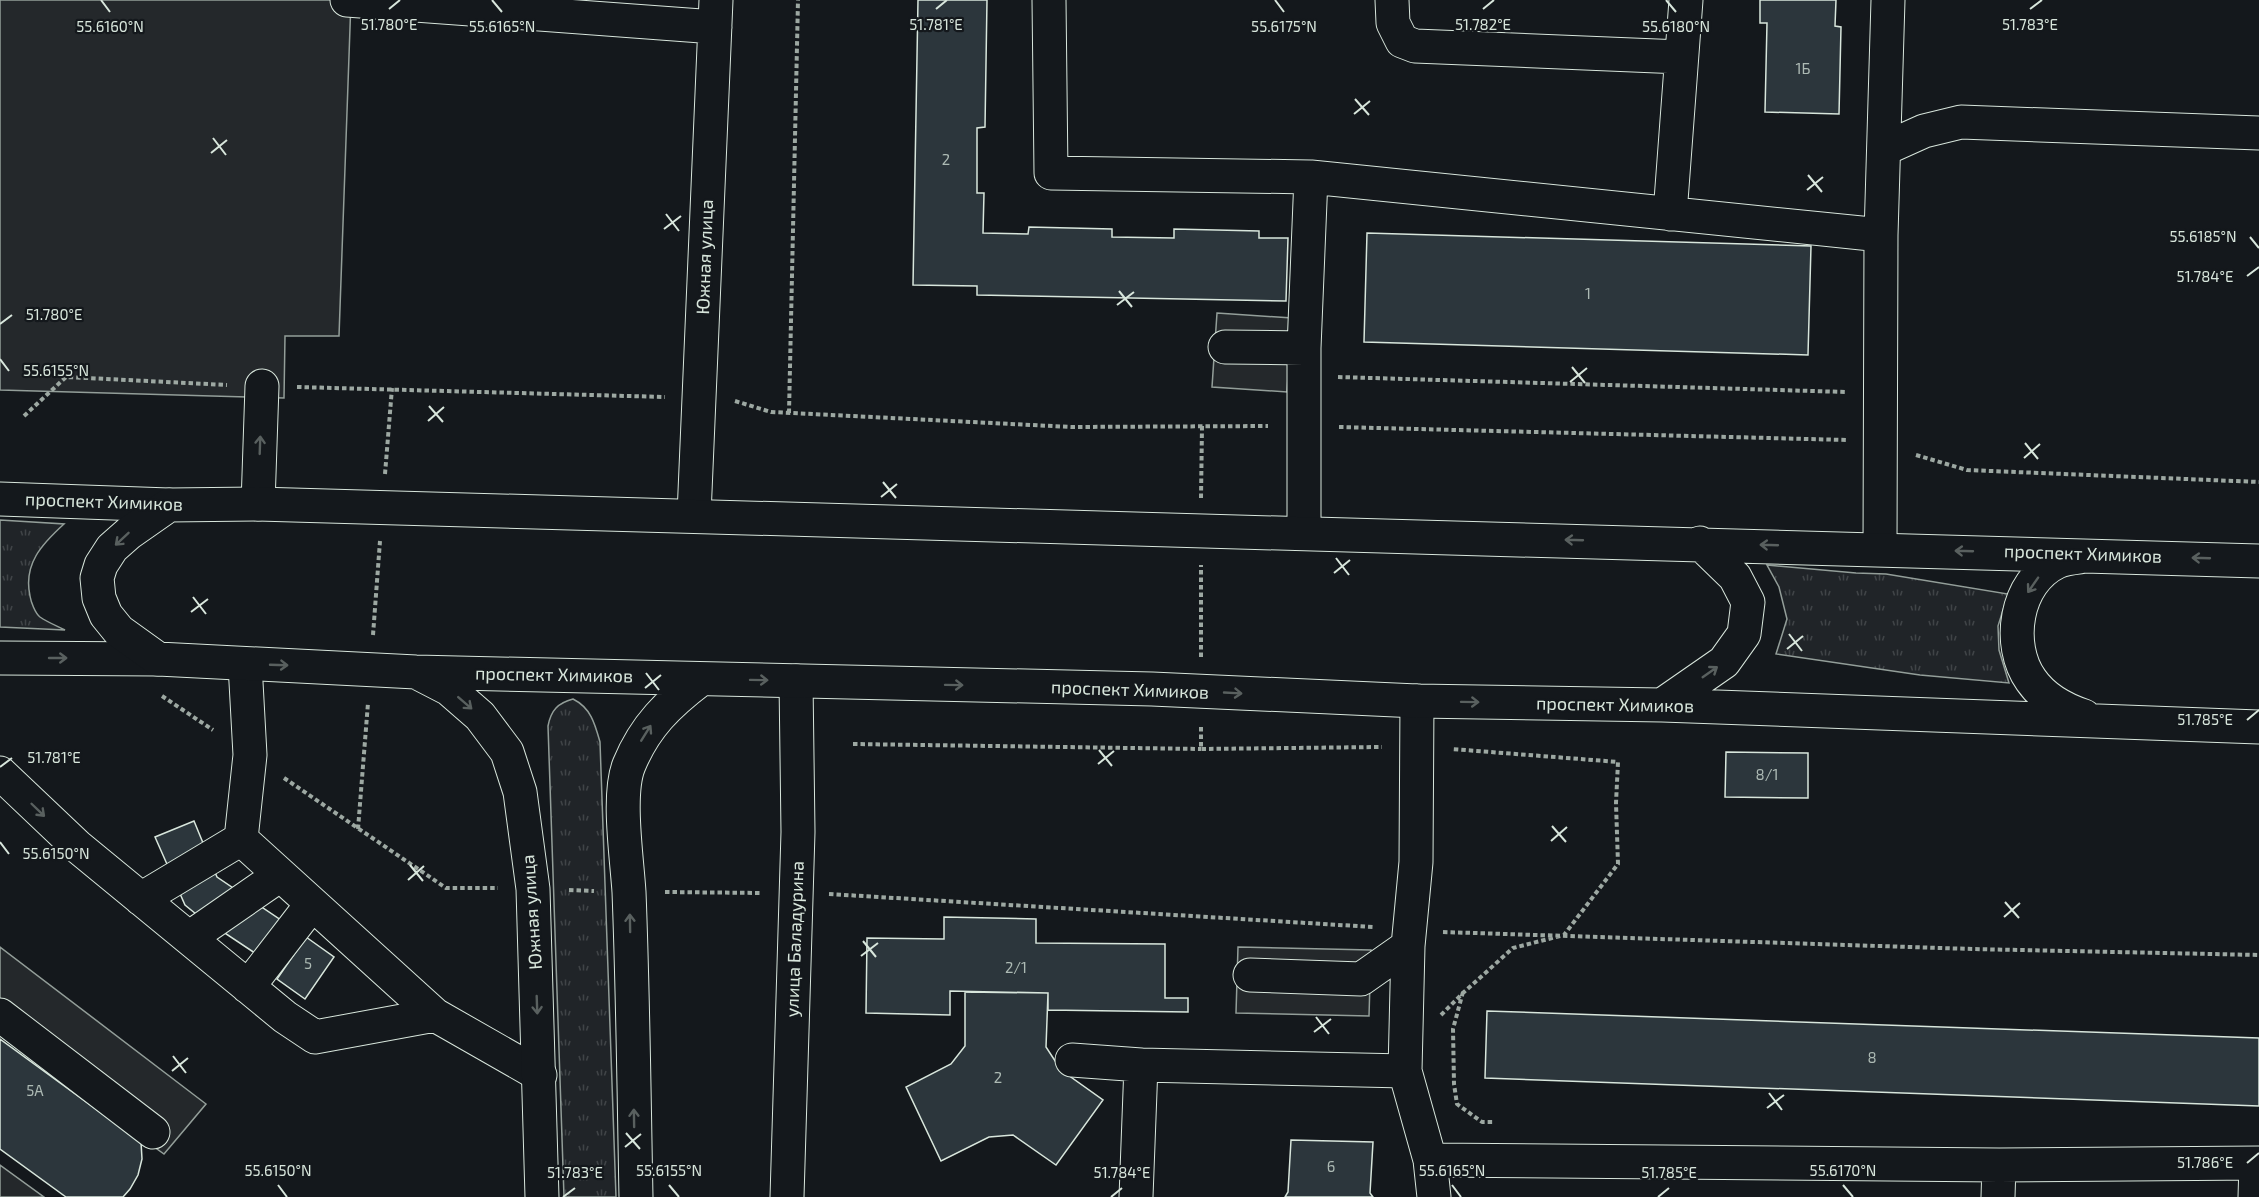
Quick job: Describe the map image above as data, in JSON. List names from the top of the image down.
{
  "streets": {
    "main road": ["Южная улица", "проспект Химиков", "улица Баладурина"]
  },
  "crossings": [
    ["Южная улица", "проспект Химиков"],
    ["проспект Химиков", "улица Баладурина"]
  ],
  "house_numbers": [
    "1Б",
    "2",
    "1",
    "8/1",
    "5",
    "2/1",
    "8",
    "2",
    "5А",
    "6"
  ],
  "coordinates": [
    "51.782°E",
    "51.780°E",
    "51.781°E",
    "51.783°E",
    "55.6160°N",
    "55.6165°N",
    "55.6180°N",
    "55.6175°N",
    "55.6185°N",
    "51.784°E",
    "55.6155°N",
    "51.785°E",
    "55.6150°N",
    "51.786°E",
    "55.6170°N"
  ]
}
